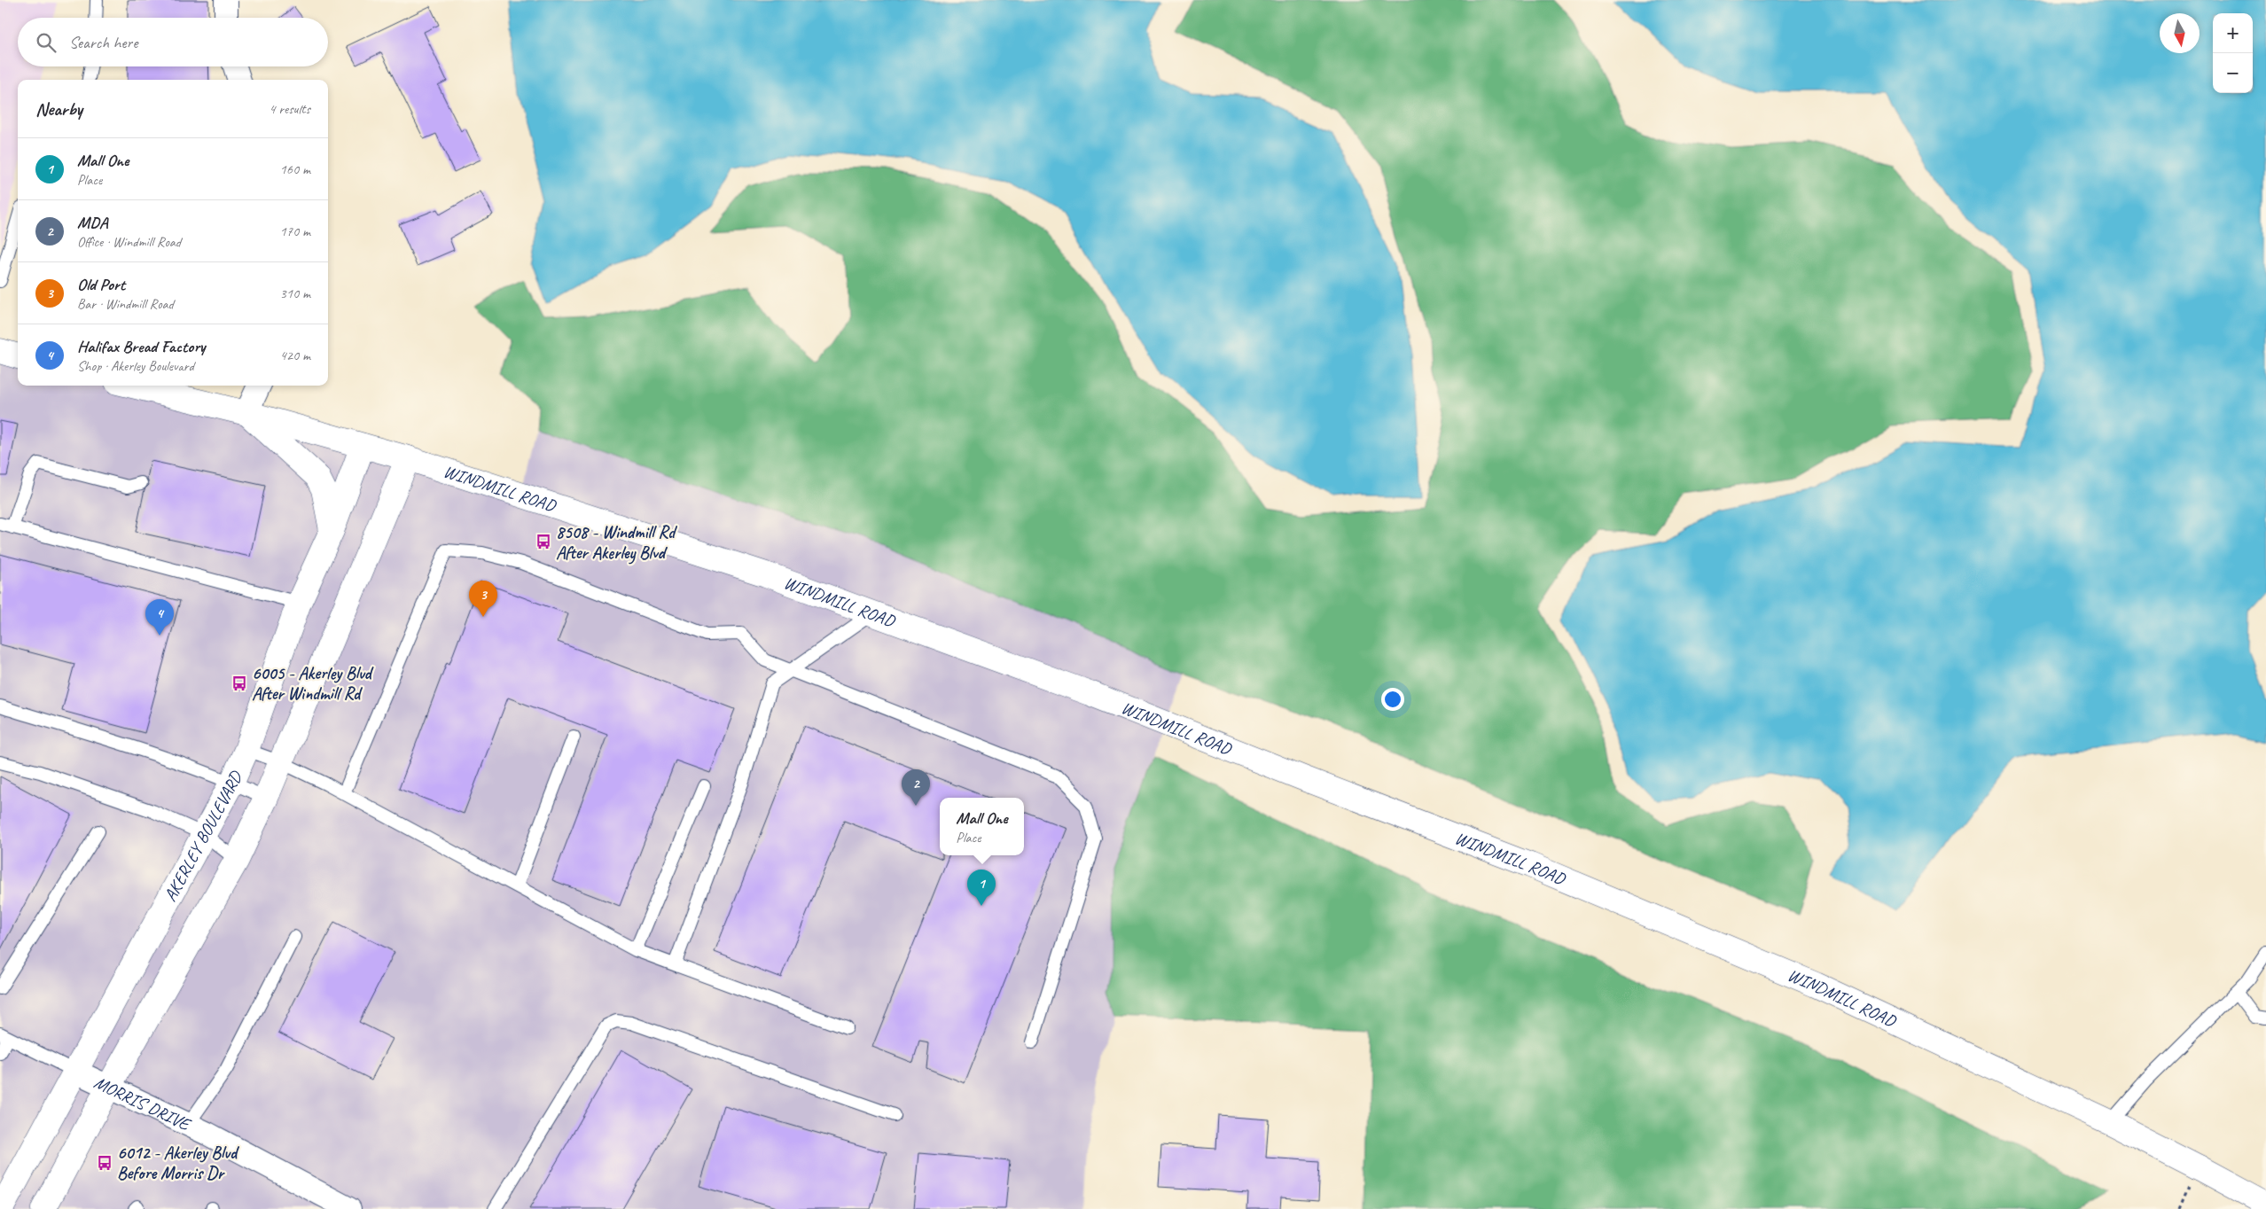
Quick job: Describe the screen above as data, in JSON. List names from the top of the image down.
{
  "streets": {
    "main road": ["WINDMILL ROAD", "AKERLEY BOULEVARD"],
    "street": ["MORRIS DRIVE"]
  },
  "crossings": [
    ["WINDMILL ROAD", "AKERLEY BOULEVARD"],
    ["AKERLEY BOULEVARD", "MORRIS DRIVE"]
  ],
  "places": {
    "bus stop": ["8508 - Windmill Rd After Akerley Blvd", "6005 - Akerley Blvd After Windmill Rd", "6012 - Akerley Blvd Before Morris Dr"]
  },
  "north": "bottom",
  "page": {
    "map_buttons": ["+", "−"],
    "search": "Search here",
    "heading": ["Nearby", "4 results"],
    "list": [
      {
        "mark": "1",
        "name": "Mall One",
        "note": "Place",
        "value": "160 m"
      },
      {
        "mark": "2",
        "name": "MDA",
        "note": "Office · Windmill Road",
        "value": "170 m"
      },
      {
        "mark": "3",
        "name": "Old Port",
        "note": "Bar · Windmill Road",
        "value": "310 m"
      },
      {
        "mark": "4",
        "name": "Halifax Bread Factory",
        "note": "Shop · Akerley Boulevard",
        "value": "420 m"
      }
    ],
    "pins": [
      "3",
      "4",
      "2",
      "1"
    ],
    "popup": ["Mall One", "Place"]
  }
}
